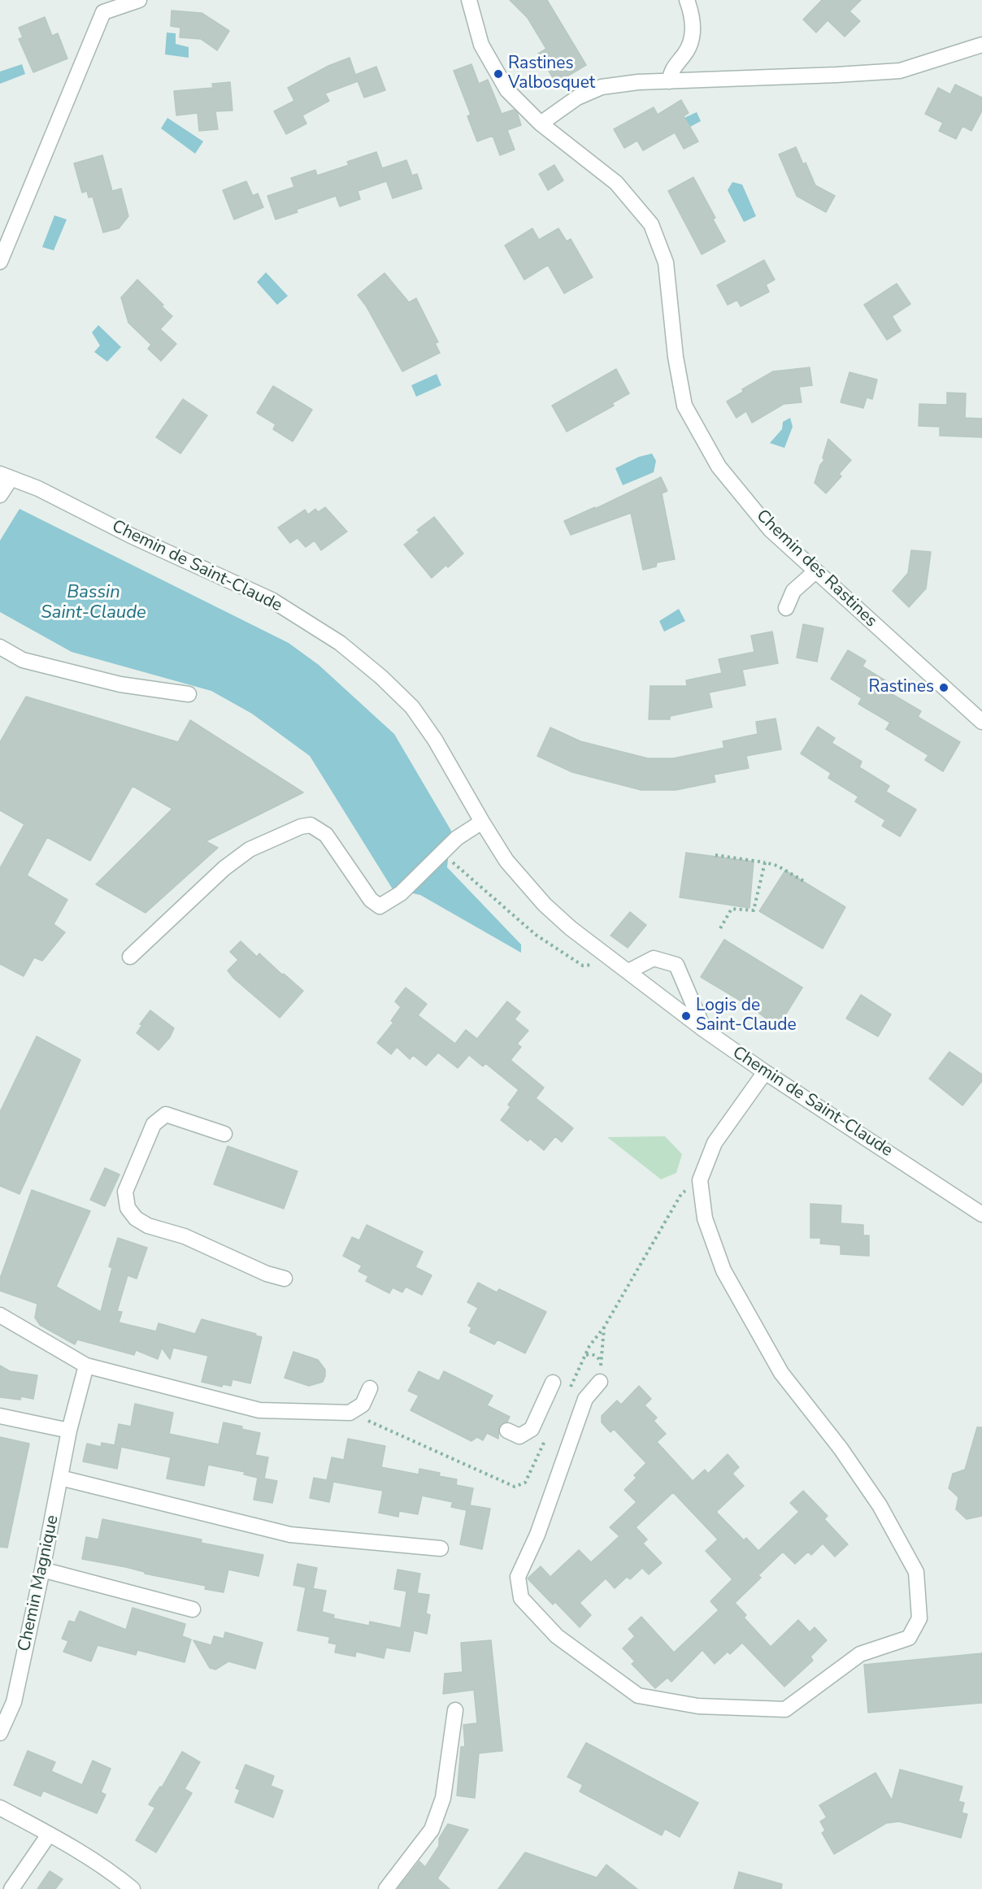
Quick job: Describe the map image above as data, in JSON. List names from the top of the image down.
{
  "streets": {
    "street": ["Chemin de Saint-Claude", "Chemin des Rastines", "Chemin Magnique"]
  },
  "water": ["Bassin Saint-Claude"],
  "places": ["Rastines Valbosquet", "Rastines", "Logis de Saint-Claude"]
}
